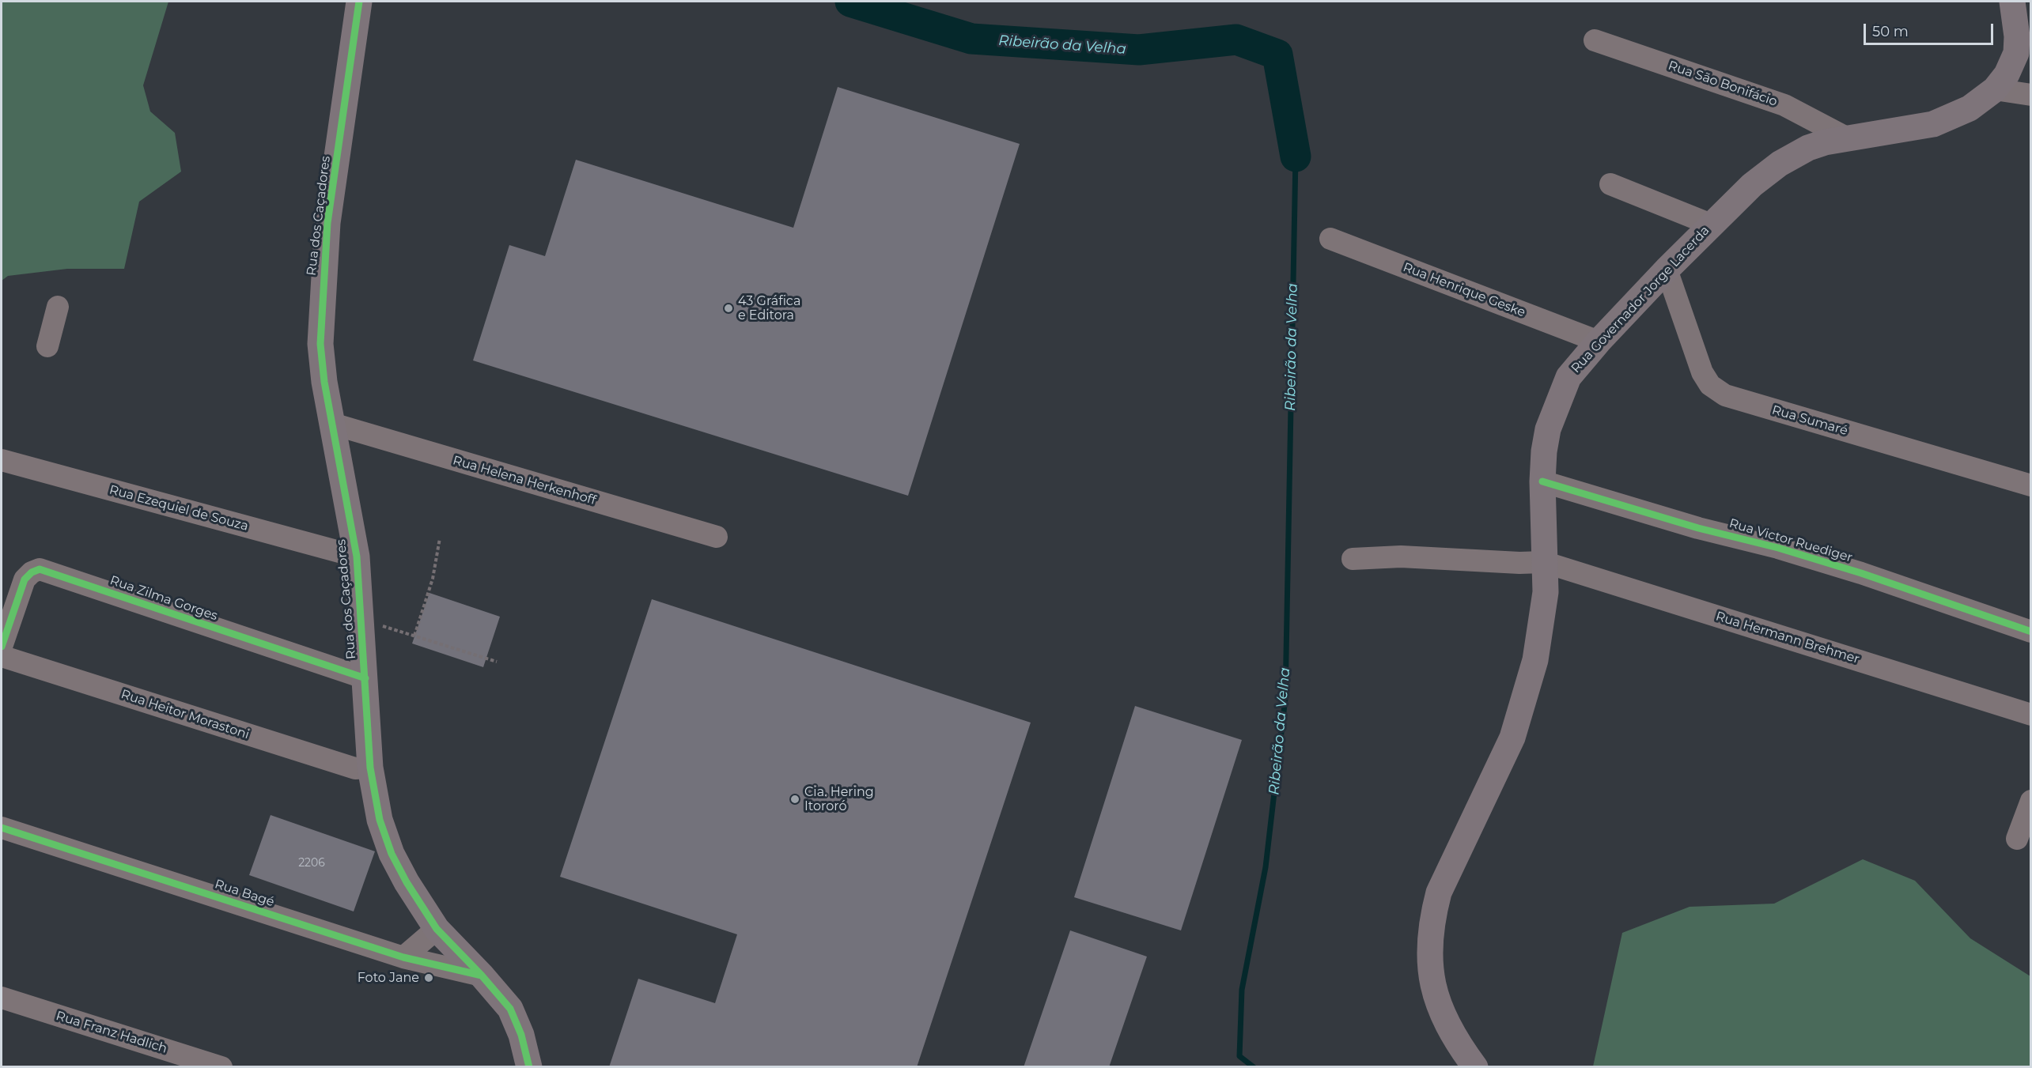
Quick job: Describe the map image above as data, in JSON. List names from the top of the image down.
{
  "streets": {
    "main road": ["Rua dos Caçadores", "Rua Governador Jorge Lacerda"],
    "street": [
      "Rua São Bonifácio",
      "Rua Henrique Geske",
      "Rua Sumaré",
      "Rua Helena Herkenhoff",
      "Rua Ezequiel de Souza",
      "Rua Victor Ruediger",
      "Rua Zilma Gorges",
      "Rua Hermann Brehmer",
      "Rua Heitor Morastoni",
      "Rua Bagé",
      "Rua Franz Hadlich"
    ]
  },
  "crossings": [
    ["Rua São Bonifácio", "Rua Governador Jorge Lacerda"],
    ["Rua dos Caçadores", "Rua Helena Herkenhoff"],
    ["Rua dos Caçadores", "Rua Ezequiel de Souza"],
    ["Rua dos Caçadores", "Rua Zilma Gorges"],
    ["Rua dos Caçadores", "Rua Heitor Morastoni"],
    ["Rua dos Caçadores", "Rua Bagé"],
    ["Rua Henrique Geske", "Rua Governador Jorge Lacerda"],
    ["Rua Governador Jorge Lacerda", "Rua Sumaré"],
    ["Rua Governador Jorge Lacerda", "Rua Victor Ruediger"],
    ["Rua Governador Jorge Lacerda", "Rua Hermann Brehmer"]
  ],
  "water": ["Ribeirão da Velha"],
  "places": ["43 Gráfica e Editora", "Cia. Hering Itororó", "Foto Jane"],
  "house_numbers": ["2206"],
  "scale_bar": "50 m"
}
